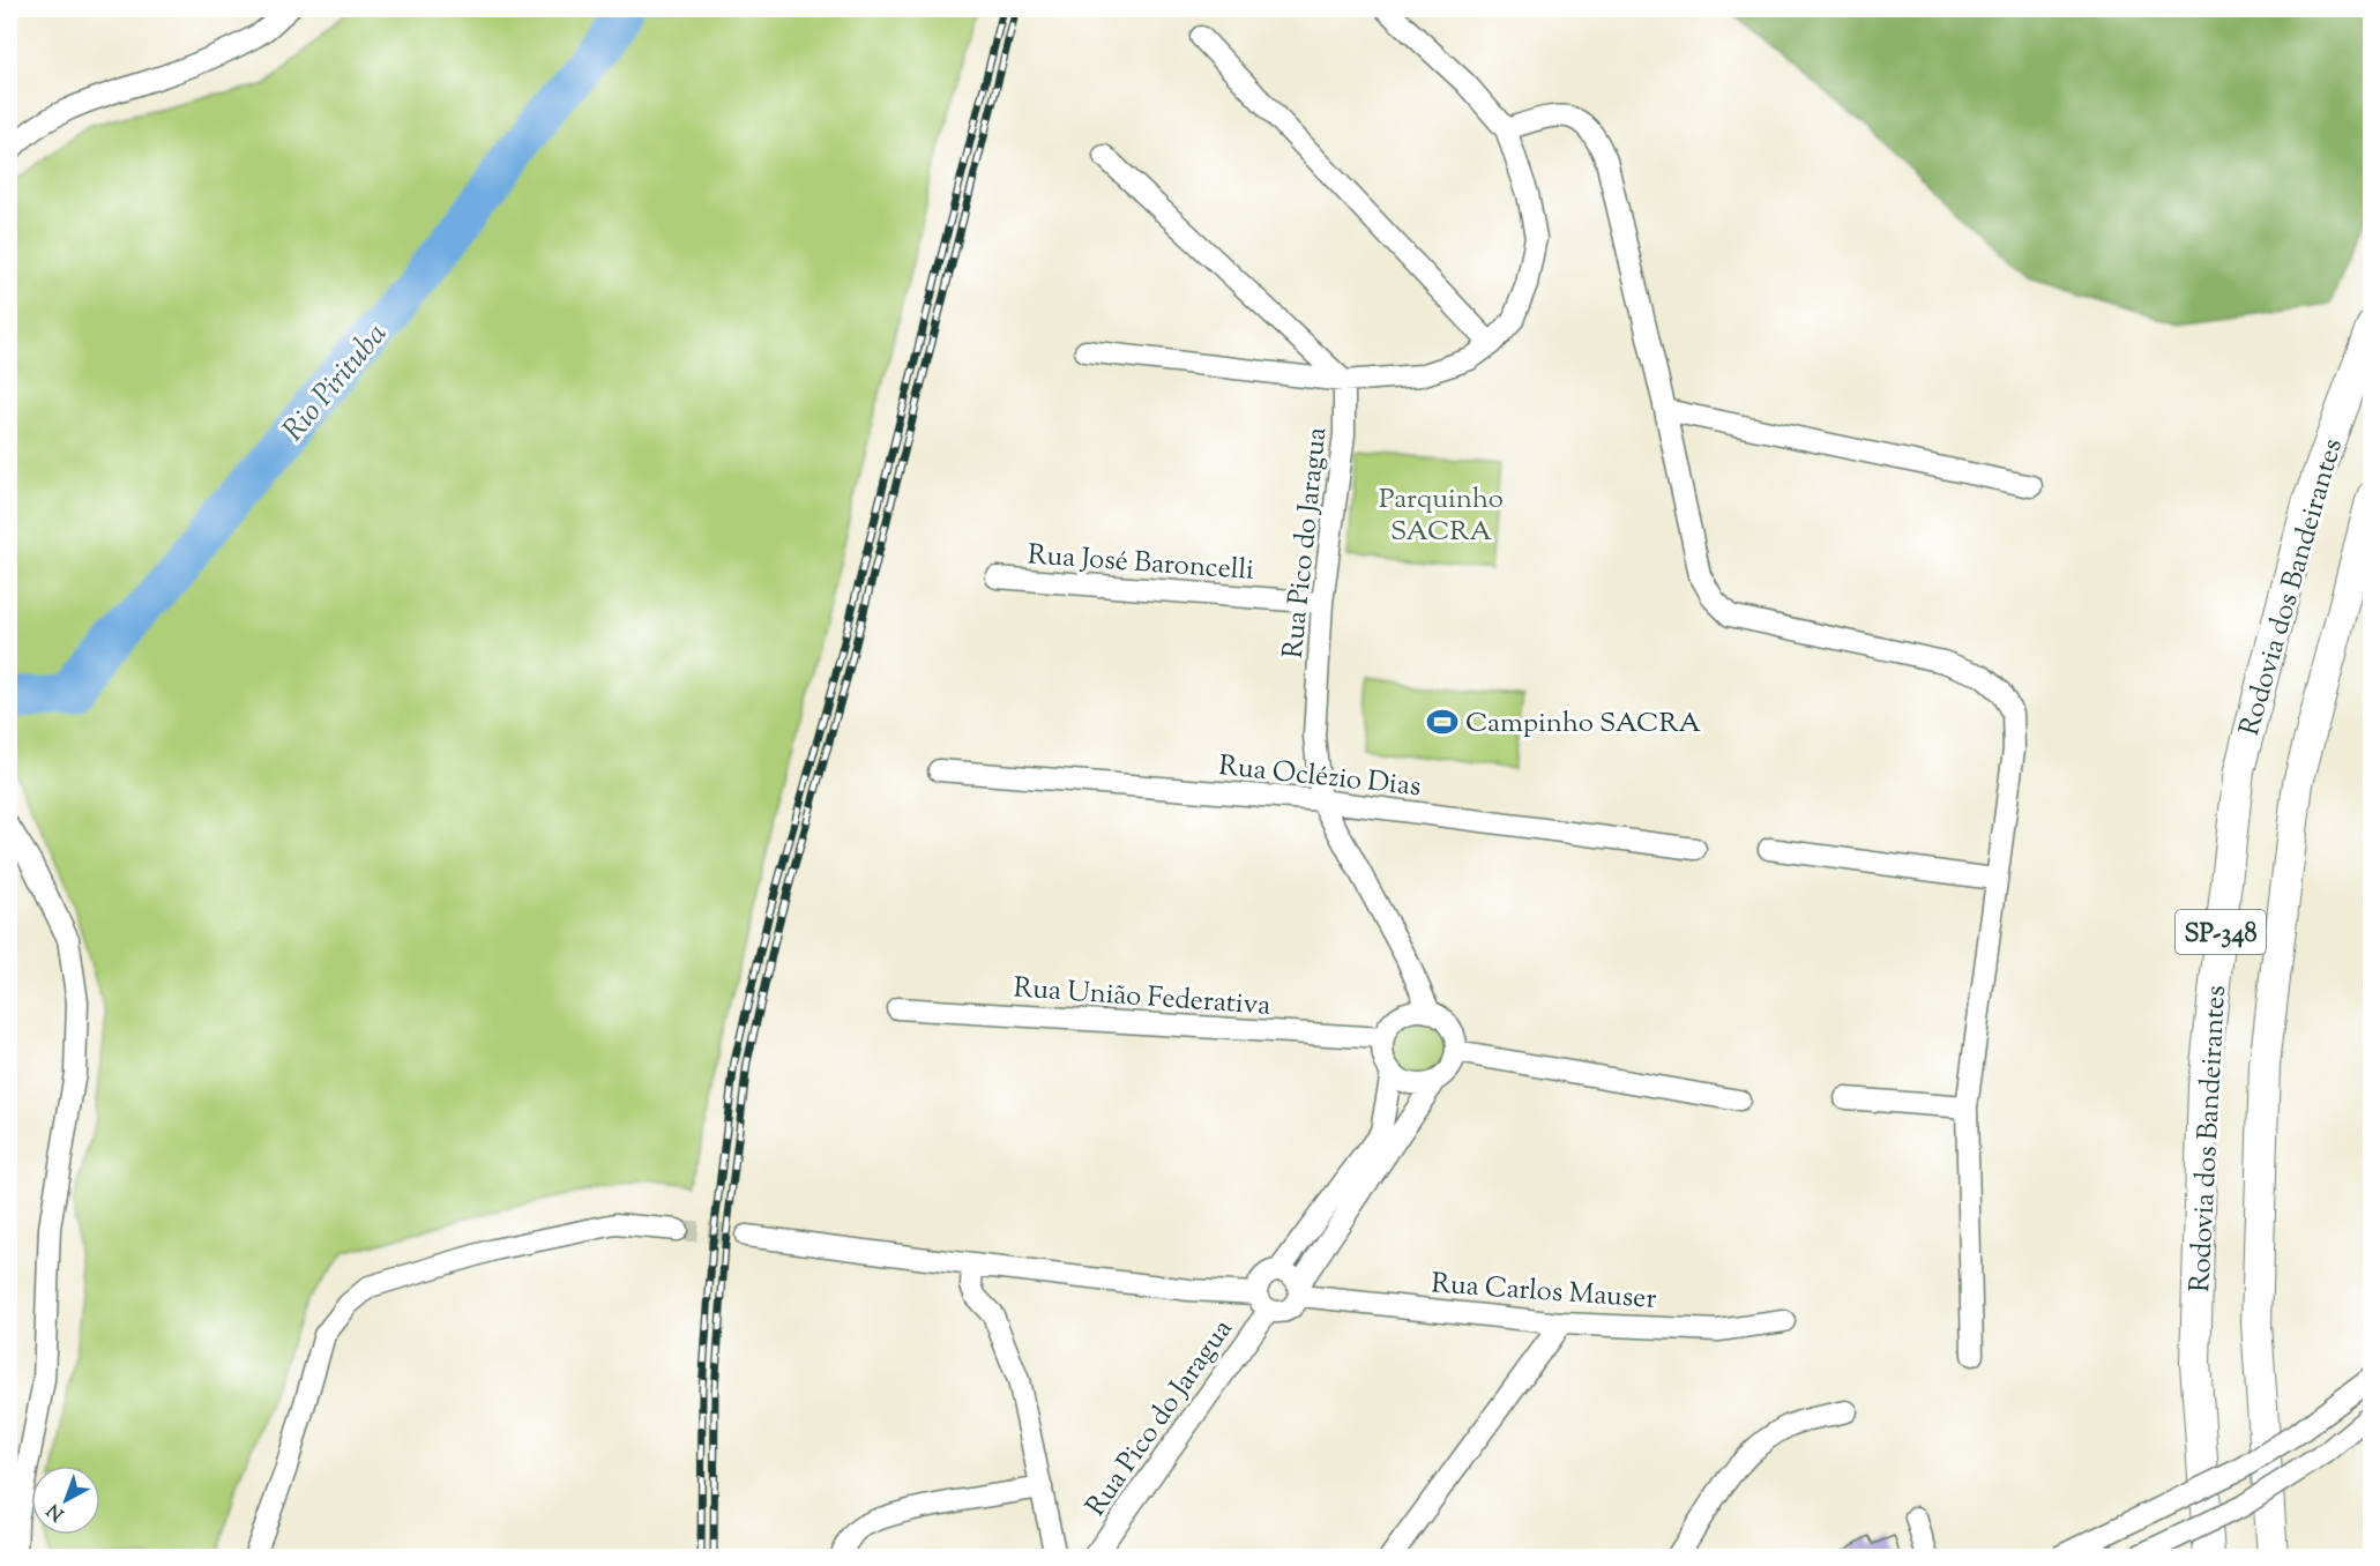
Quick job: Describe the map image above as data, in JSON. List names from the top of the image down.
{
  "streets": {
    "highway": ["Rodovia dos Bandeirantes", "SP-348"],
    "street": [
      "Rua Pico do Jaragua",
      "Rua José Baroncelli",
      "Rua Oclézio Dias",
      "Rua União Federativa",
      "Rua Carlos Mauser"
    ]
  },
  "crossings": [
    ["Rua Pico do Jaragua", "Rua José Baroncelli"],
    ["Rua Pico do Jaragua", "Rua Oclézio Dias"],
    ["Rua Pico do Jaragua", "Rua União Federativa"],
    ["Rua Pico do Jaragua", "Rua Carlos Mauser"]
  ],
  "water": ["Rio Pirituba"],
  "parks": ["Parquinho SACRA"],
  "places": {
    "sports": ["Campinho SACRA"]
  },
  "north": "bottom left"
}
